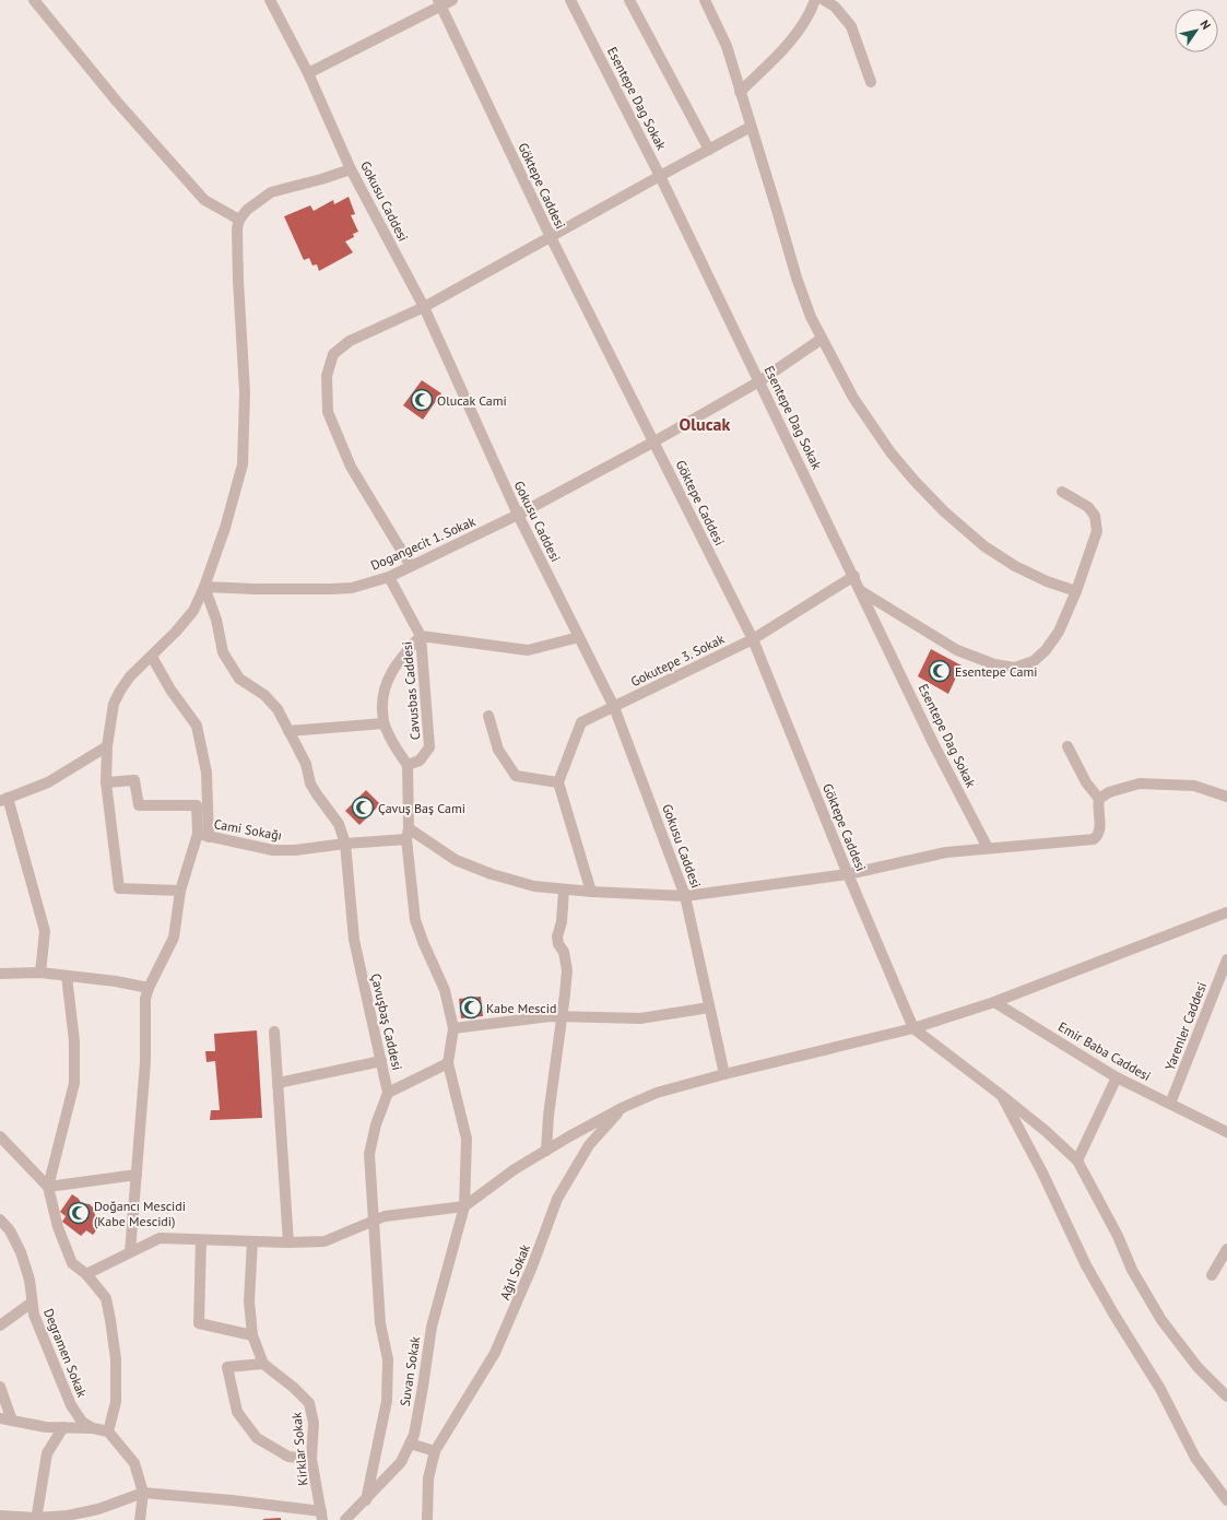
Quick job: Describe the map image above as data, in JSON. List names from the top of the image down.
{
  "streets": {
    "street": [
      "Esentepe Dag Sokak",
      "Göktepe Caddesi",
      "Gokusu Caddesi",
      "Dogangecit 1. Sokak",
      "Gokutepe 3. Sokak",
      "Cavusbas Caddesi",
      "Cami Sokağı",
      "Çavuşbaş Caddesi",
      "Yarenler Caddesi",
      "Emir Baba Caddesi",
      "Ağıl Sokak",
      "Degramen Sokak",
      "Suvan Sokak",
      "Kirklar Sokak"
    ]
  },
  "crossings": [
    ["Esentepe Dag Sokak", "Dogangecit 1. Sokak"],
    ["Esentepe Dag Sokak", "Gokutepe 3. Sokak"],
    ["Göktepe Caddesi", "Dogangecit 1. Sokak"],
    ["Göktepe Caddesi", "Gokutepe 3. Sokak"],
    ["Gokusu Caddesi", "Dogangecit 1. Sokak"],
    ["Gokusu Caddesi", "Gokutepe 3. Sokak"],
    ["Dogangecit 1. Sokak", "Cavusbas Caddesi"],
    ["Dogangecit 1. Sokak", "Çavuşbaş Caddesi"],
    ["Cami Sokağı", "Çavuşbaş Caddesi"],
    ["Yarenler Caddesi", "Emir Baba Caddesi"]
  ],
  "districts": ["Olucak"],
  "places": {
    "mosque": [
      "Olucak Cami",
      "Esentepe Cami",
      "Çavuş Baş Cami",
      "Kabe Mescid",
      "Doğancı Mescidi (Kabe Mescidi)"
    ]
  },
  "north": "top right"
}
